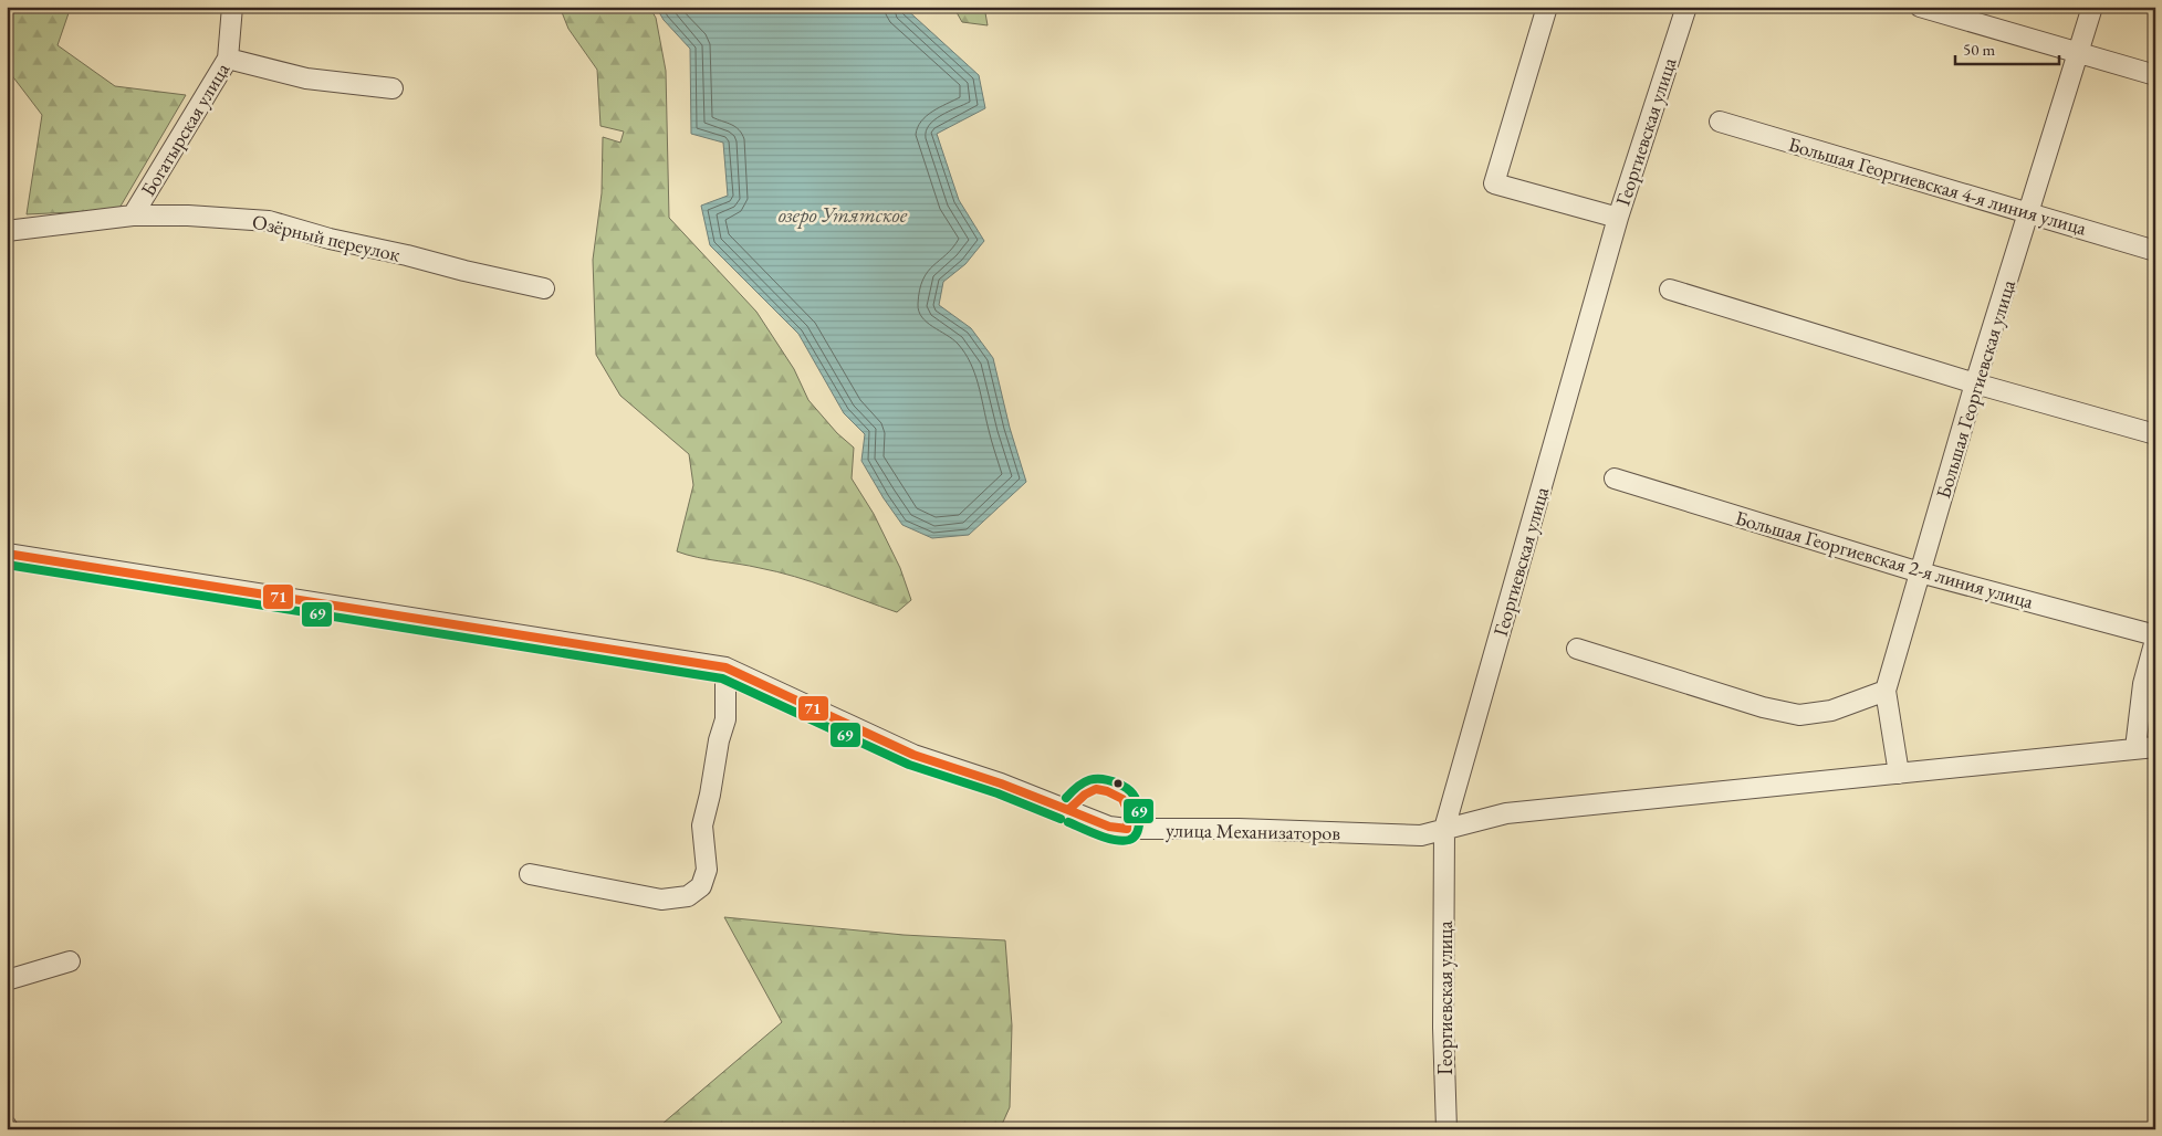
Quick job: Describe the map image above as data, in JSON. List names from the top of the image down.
{
  "streets": {
    "street": [
      "Богатырская улица",
      "Георгиевская улица",
      "Большая Георгиевская 4-я линия улица",
      "Озёрный переулок",
      "Большая Георгиевская улица",
      "Большая Георгиевская 2-я линия улица",
      "улица Механизаторов"
    ]
  },
  "crossings": [
    ["Богатырская улица", "Озёрный переулок"],
    ["Георгиевская улица", "улица Механизаторов"],
    ["Большая Георгиевская 4-я линия улица", "Большая Георгиевская улица"],
    ["Большая Георгиевская улица", "Большая Георгиевская 2-я линия улица"],
    ["Большая Георгиевская улица", "улица Механизаторов"]
  ],
  "water": ["озеро Утятское"],
  "lines": ["transit line 71", "transit line 69"],
  "scale_bar": "50 m"
}
